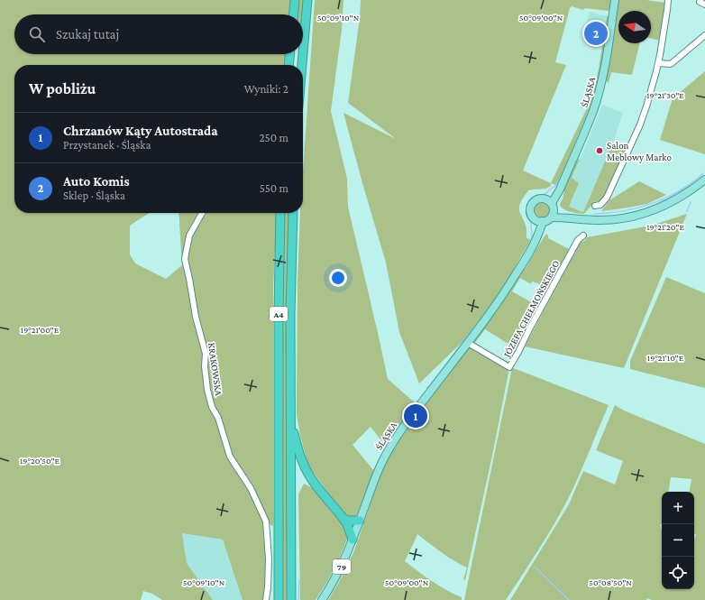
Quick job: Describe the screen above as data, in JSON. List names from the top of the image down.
{
  "streets": {
    "highway": ["A4"],
    "main road": ["ŚLĄSKA", "79"],
    "street": ["JÓZEFA CHEŁMOŃSKIEGO", "KRAKOWSKA"]
  },
  "crossings": [
    ["ŚLĄSKA", "JÓZEFA CHEŁMOŃSKIEGO"],
    ["ŚLĄSKA", "79"]
  ],
  "places": ["Salon Meblowy Marko"],
  "north": "left",
  "page": {
    "search": "Szukaj tutaj",
    "pins": ["2", "1"],
    "heading": ["W pobliżu", "Wyniki: 2"],
    "list": [
      {
        "mark": "1",
        "name": "Chrzanów Kąty Autostrada",
        "note": "Przystanek · Śląska",
        "value": "250 m"
      },
      {
        "mark": "2",
        "name": "Auto Komis",
        "note": "Sklep · Śląska",
        "value": "550 m"
      }
    ],
    "map_buttons": ["+", "−"]
  },
  "coordinates": [
    "50°09'10\"N",
    "50°09'00\"N",
    "19°21'30\"E",
    "19°21'20\"E",
    "19°21'00\"E",
    "19°21'10\"E",
    "19°20'50\"E",
    "50°08'50\"N"
  ]
}
